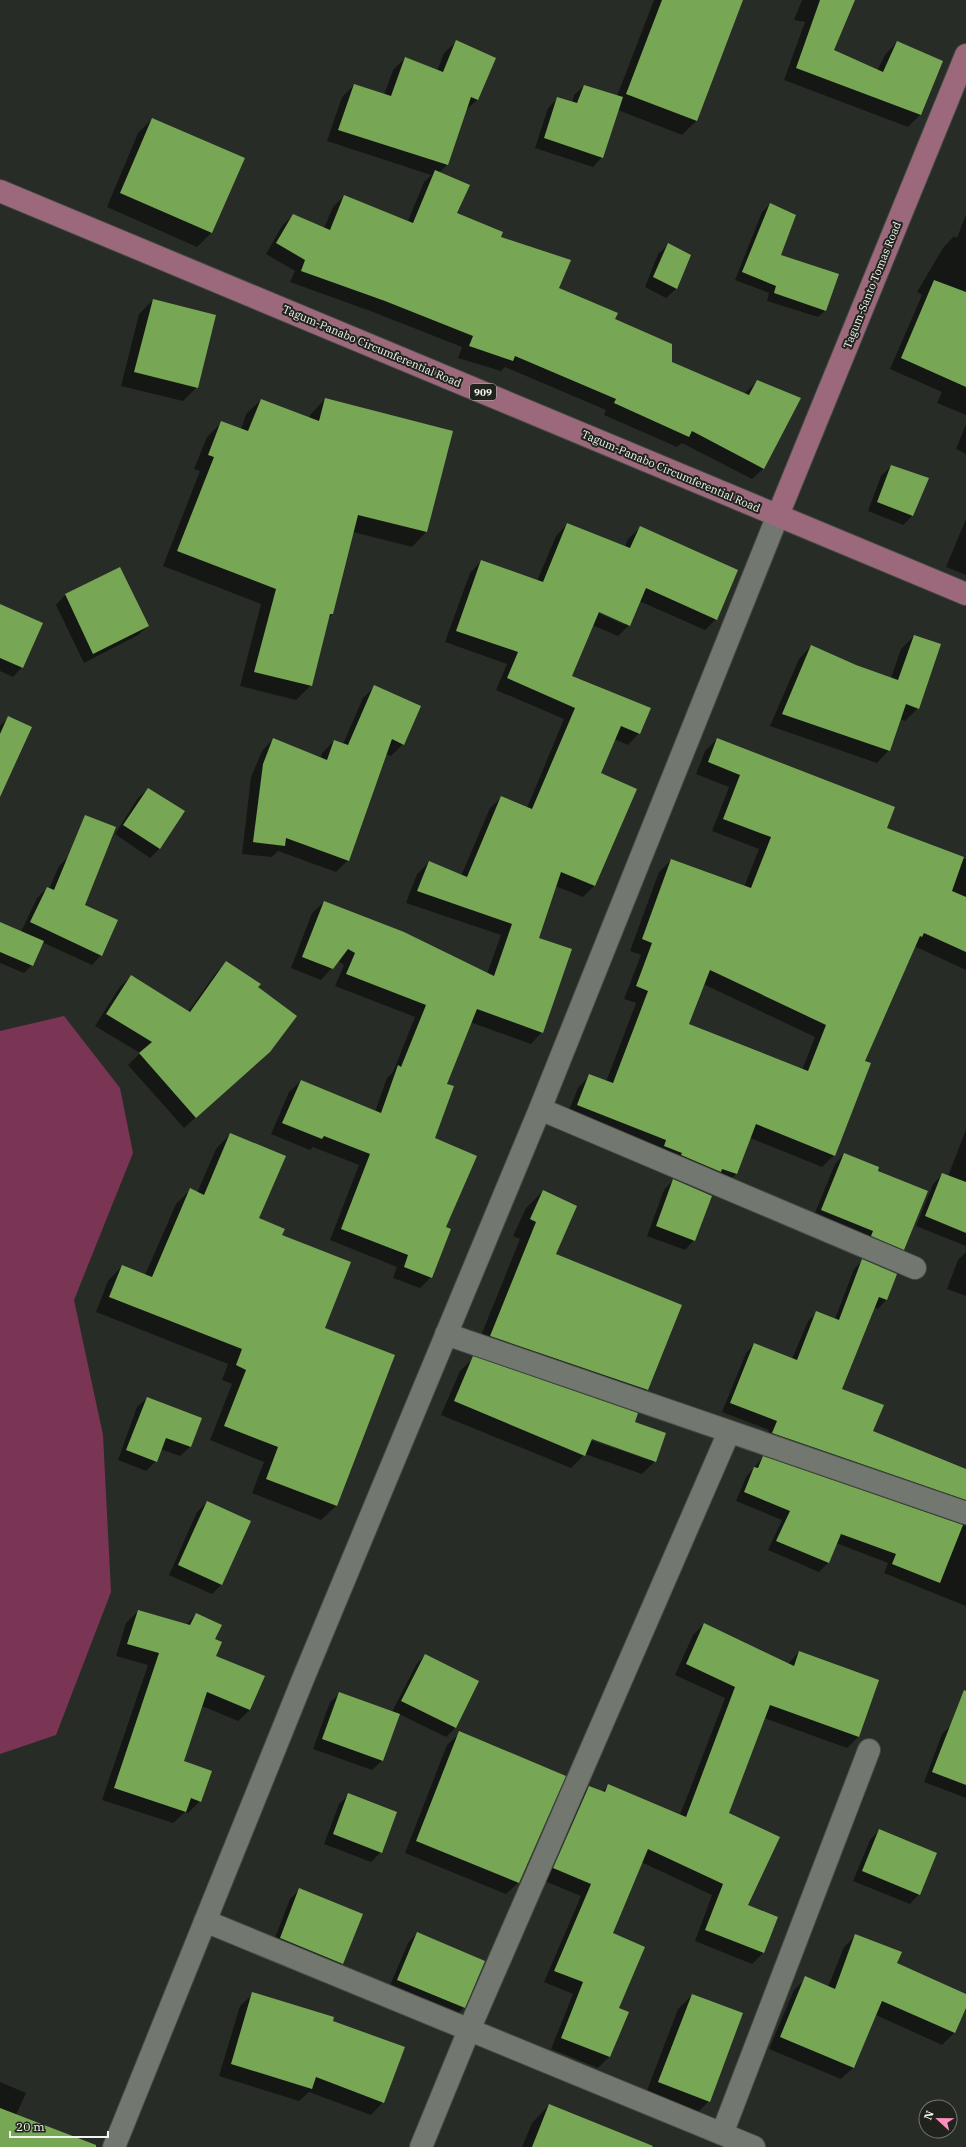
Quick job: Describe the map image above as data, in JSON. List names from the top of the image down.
{
  "streets": {
    "main road": ["Tagum-Santo Tomas Road", "Tagum-Panabo Circumferential Road", "909"]
  },
  "crossings": [
    ["Tagum-Santo Tomas Road", "Tagum-Panabo Circumferential Road"]
  ],
  "scale_bar": "20 m",
  "north": "left"
}
